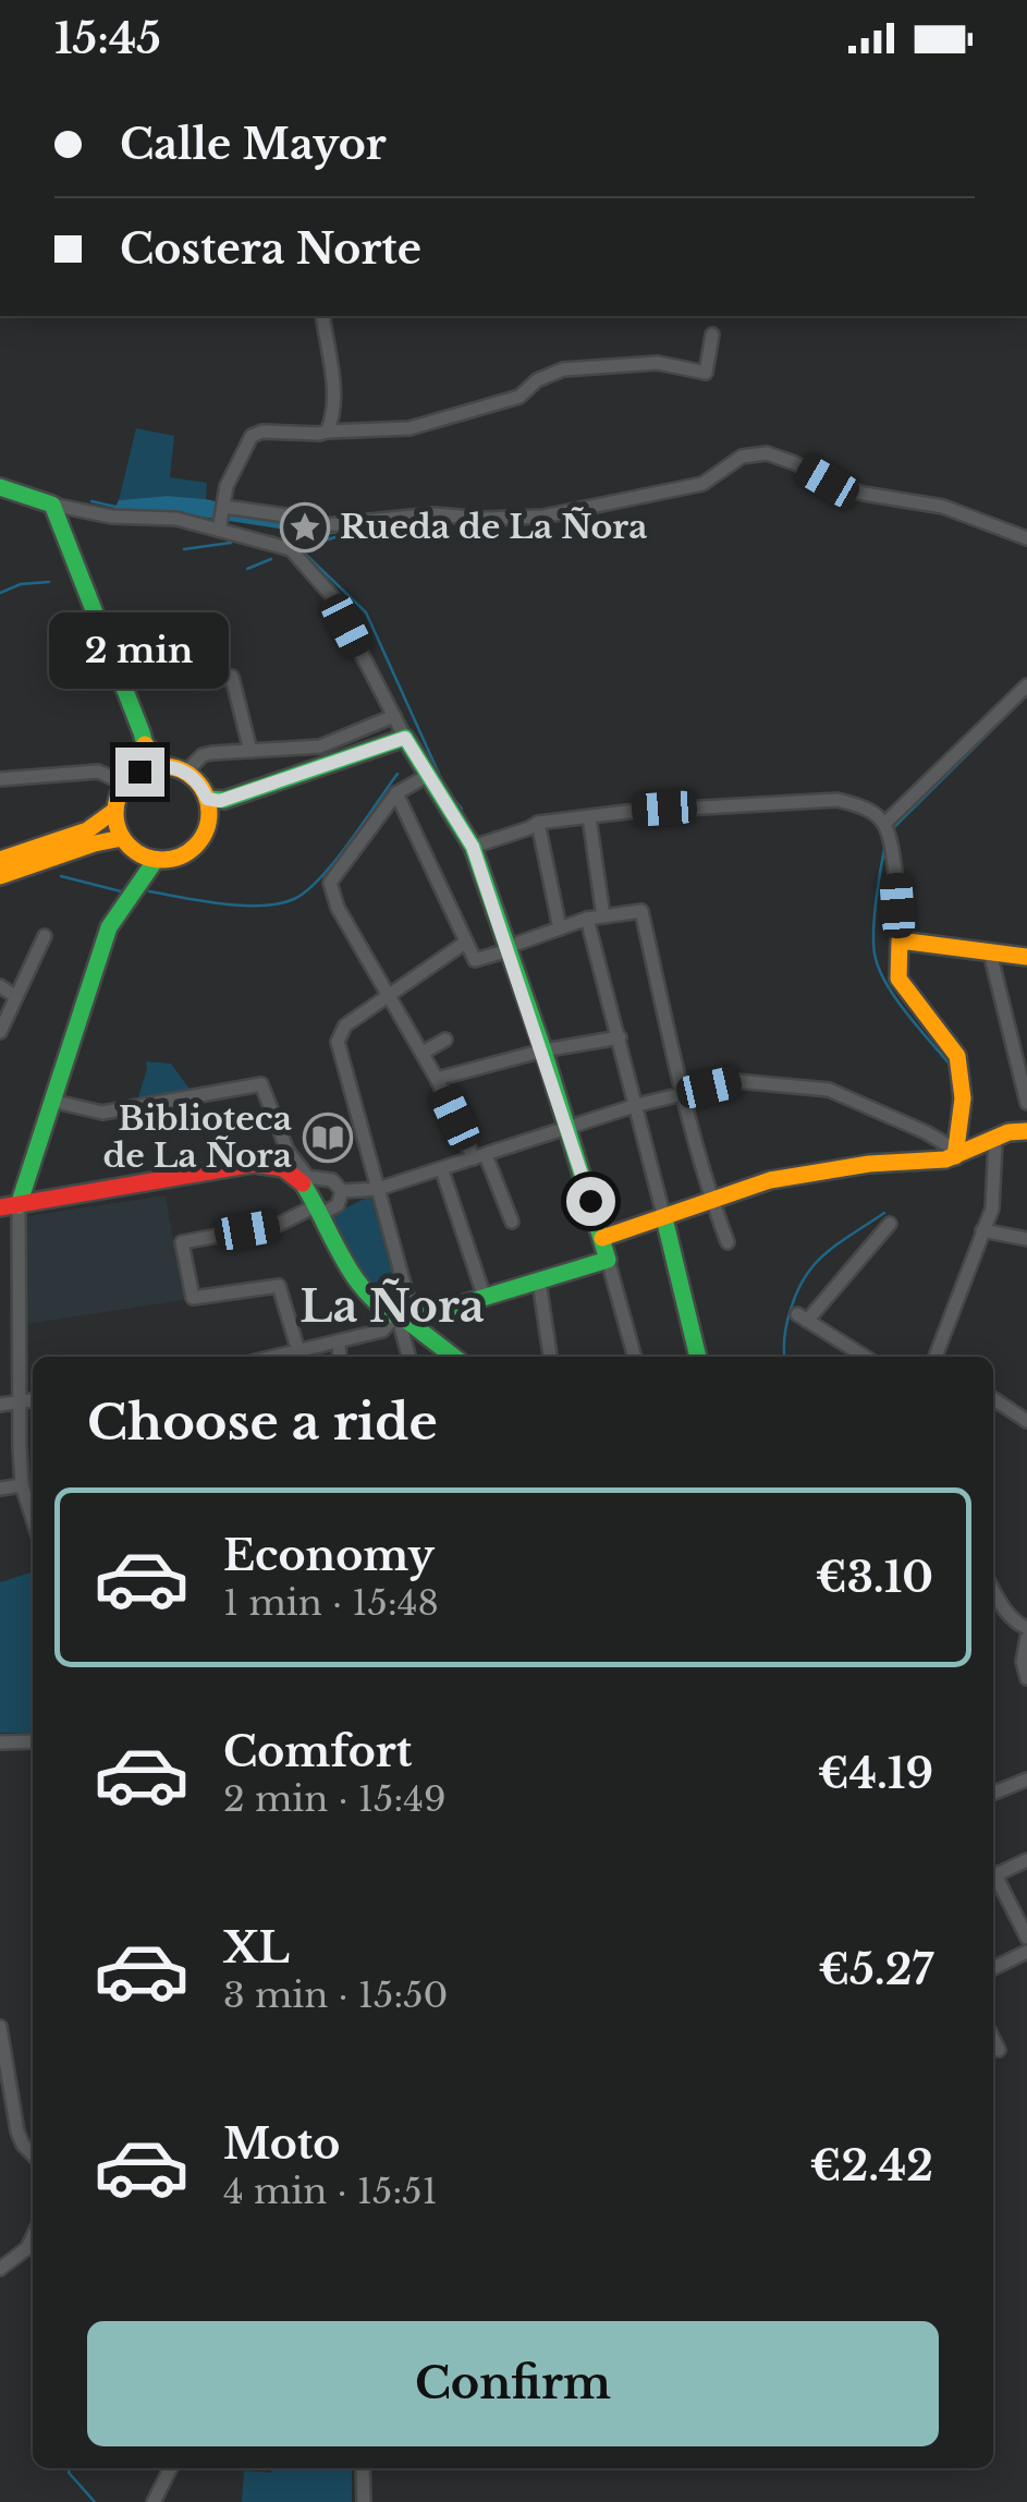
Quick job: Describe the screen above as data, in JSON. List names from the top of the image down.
{
  "districts": ["La Ñora"],
  "places": {
    "place": ["Rueda de La Ñora"],
    "library": ["Biblioteca de La Ñora"]
  },
  "page": {
    "status": "15:45",
    "banner": ["Calle Mayor", "Costera Norte"],
    "bubble": "2 min",
    "heading": "Choose a ride",
    "list": [
      {
        "name": "Economy",
        "note": "1 min · 15:48",
        "value": "€3.10"
      },
      {
        "name": "Comfort",
        "note": "2 min · 15:49",
        "value": "€4.19"
      },
      {
        "name": "XL",
        "note": "3 min · 15:50",
        "value": "€5.27"
      },
      {
        "name": "Moto",
        "note": "4 min · 15:51",
        "value": "€2.42"
      }
    ],
    "buttons": "Confirm"
  }
}
